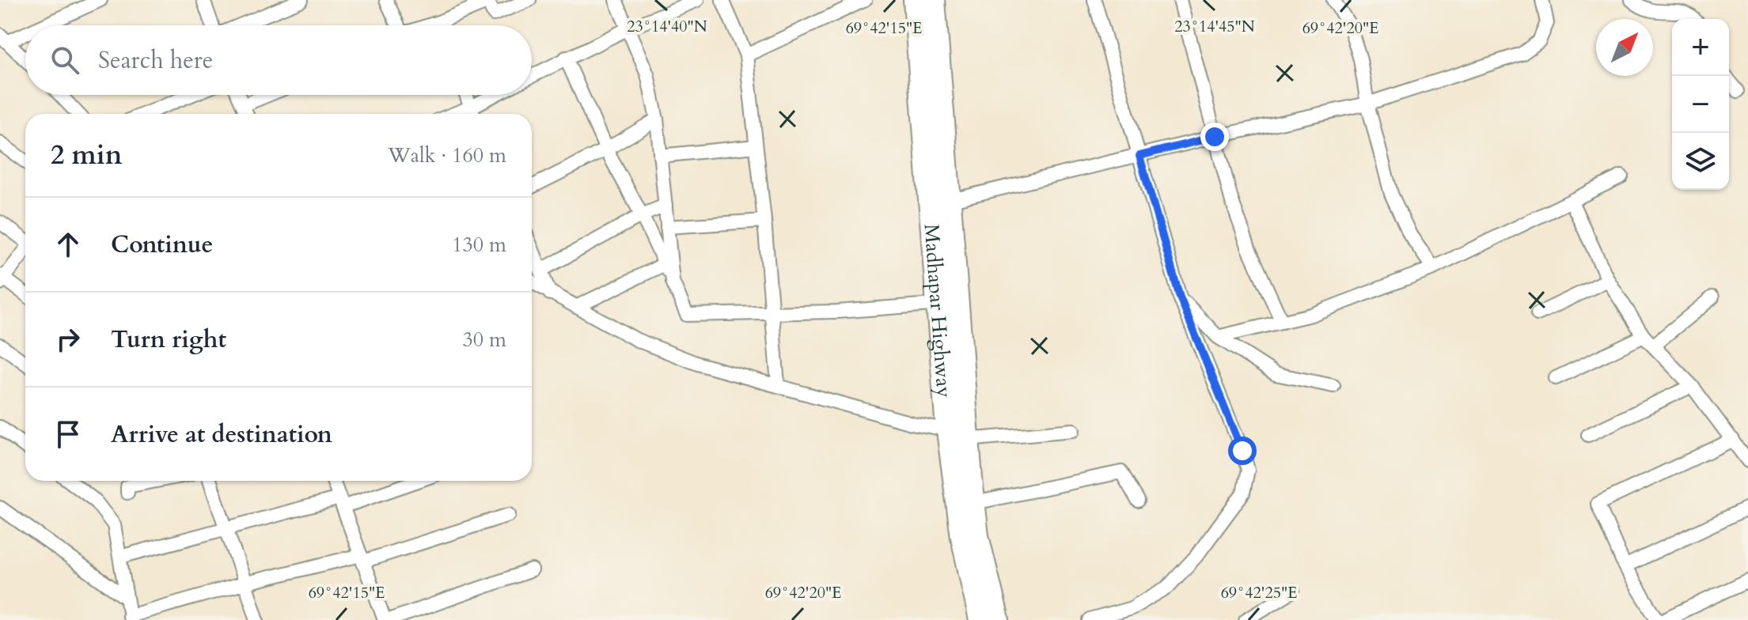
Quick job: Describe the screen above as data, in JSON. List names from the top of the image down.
{
  "streets": {
    "highway": ["Madhapar Highway"]
  },
  "north": "top right",
  "page": {
    "map_buttons": ["+", "−"],
    "search": "Search here",
    "heading": ["2 min", "Walk · 160 m"],
    "list": [
      ["Continue", "130 m"],
      ["Turn right", "30 m"],
      "Arrive at destination"
    ]
  },
  "coordinates": [
    "23°14'40\"N",
    "23°14'45\"N",
    "69°42'20\"E",
    "69°42'15\"E",
    "69°42'25\"E"
  ]
}
